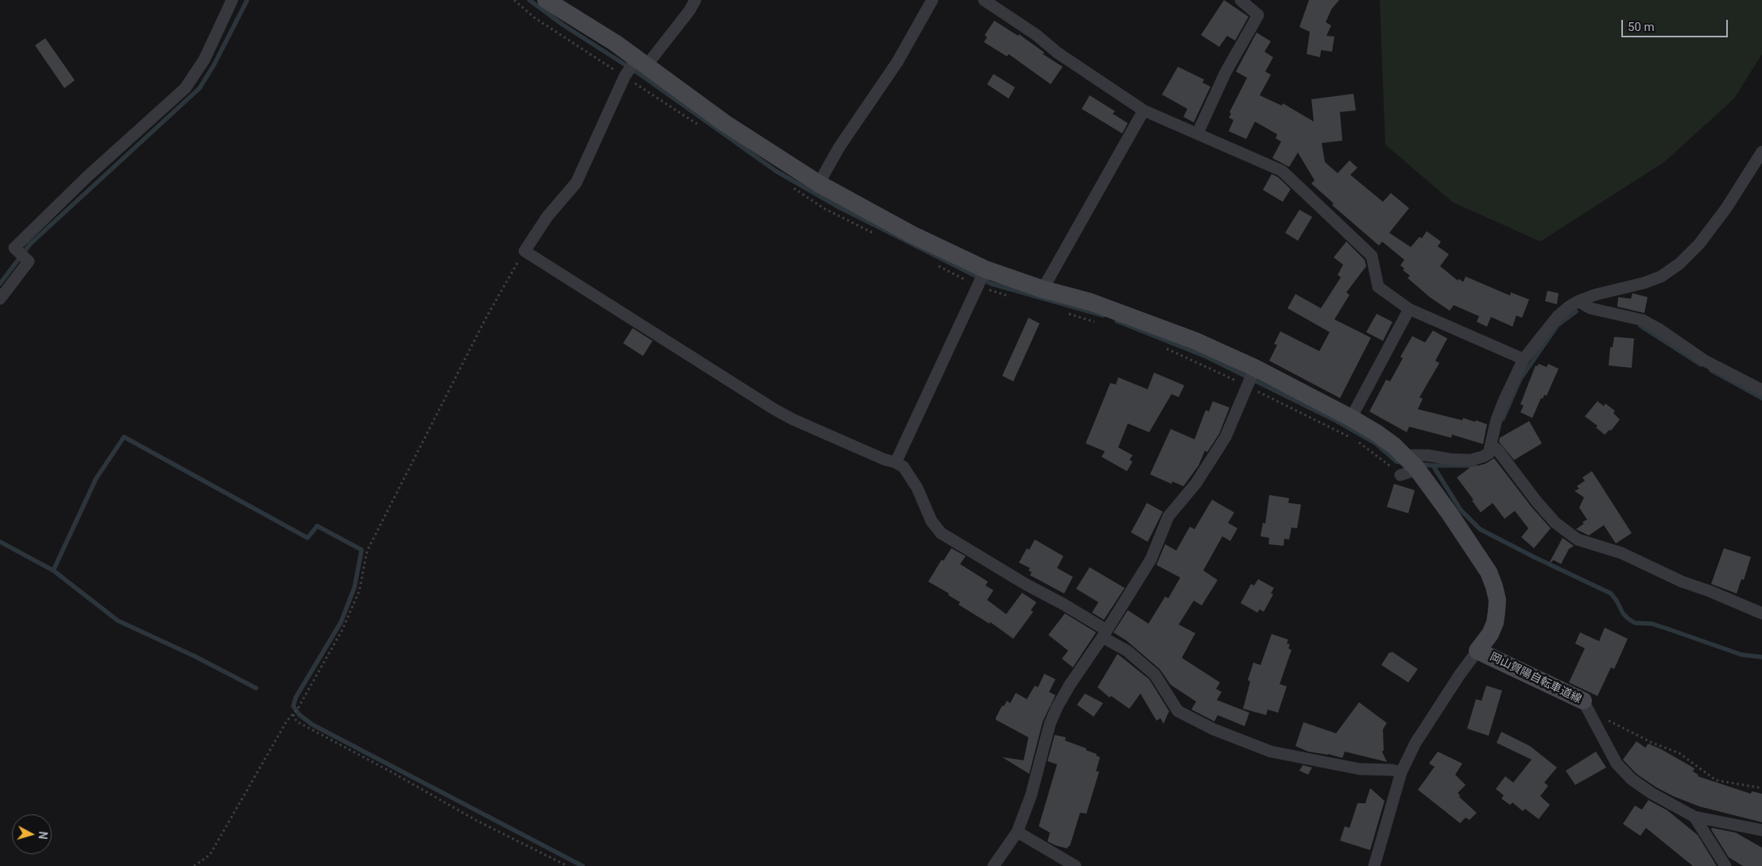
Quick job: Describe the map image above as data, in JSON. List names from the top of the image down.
{
  "streets": {
    "street": ["岡山賀陽自転車道線"]
  },
  "scale_bar": "50 m",
  "north": "right"
}
